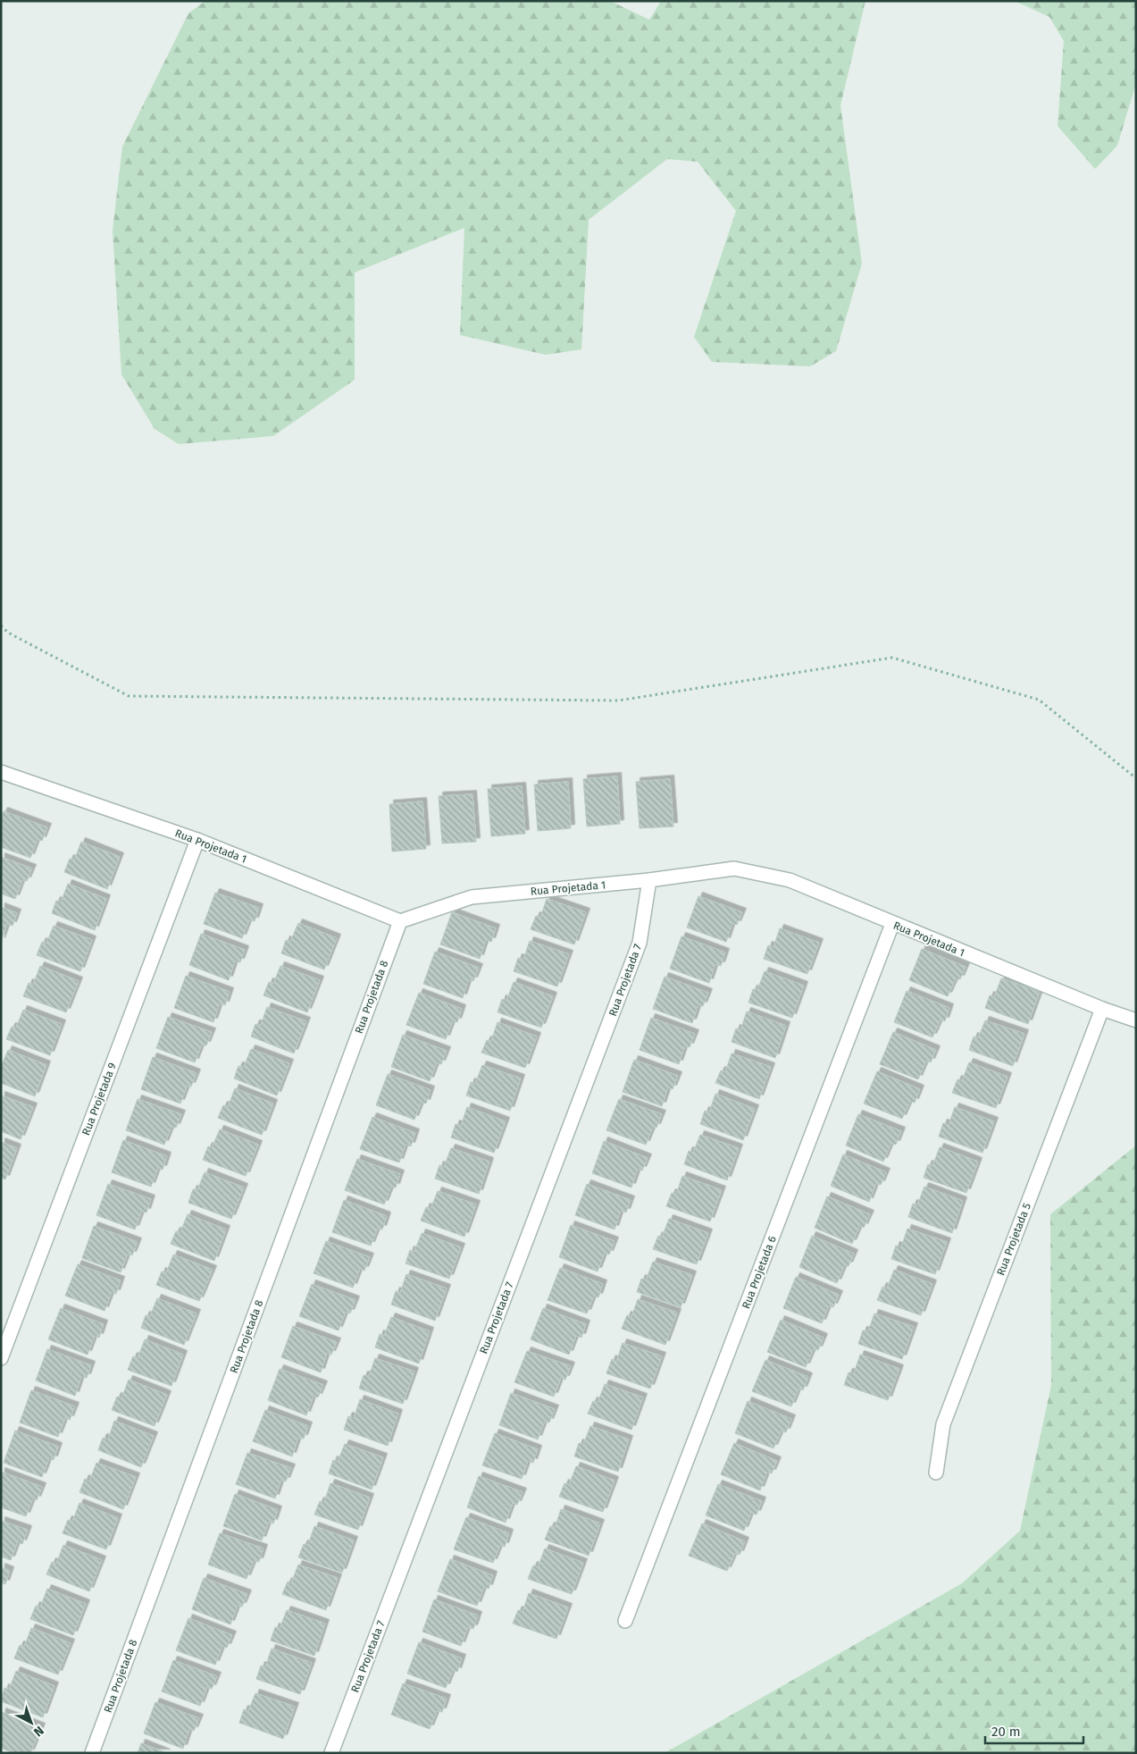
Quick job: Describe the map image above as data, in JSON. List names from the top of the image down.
{
  "streets": {
    "street": [
      "Rua Projetada 1",
      "Rua Projetada 7",
      "Rua Projetada 8",
      "Rua Projetada 9",
      "Rua Projetada 5",
      "Rua Projetada 6"
    ]
  },
  "crossings": [
    ["Rua Projetada 1", "Rua Projetada 7"],
    ["Rua Projetada 1", "Rua Projetada 8"],
    ["Rua Projetada 1", "Rua Projetada 9"],
    ["Rua Projetada 1", "Rua Projetada 5"],
    ["Rua Projetada 1", "Rua Projetada 6"]
  ],
  "scale_bar": "20 m",
  "north": "bottom right"
}
